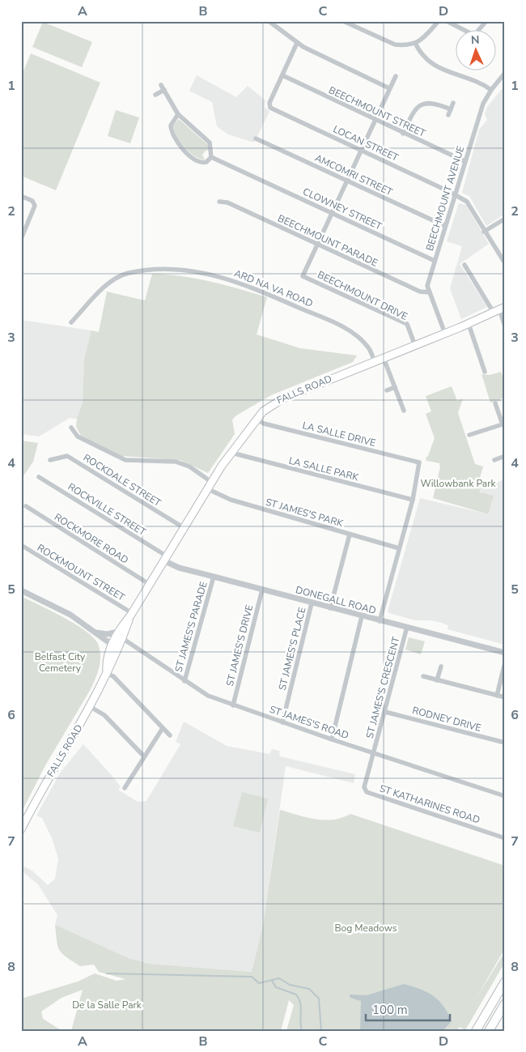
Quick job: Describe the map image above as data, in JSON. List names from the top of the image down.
{
  "streets": {
    "main road": ["FALLS ROAD"],
    "street": [
      "BEECHMOUNT STREET",
      "LOCAN STREET",
      "AMCOMRI STREET",
      "BEECHMOUNT AVENUE",
      "CLOWNEY STREET",
      "BEECHMOUNT PARADE",
      "ARD NA VA ROAD",
      "BEECHMOUNT DRIVE",
      "LA SALLE DRIVE",
      "LA SALLE PARK",
      "ROCKDALE STREET",
      "ROCKVILLE STREET",
      "ST JAMES'S PARK",
      "ROCKMORE ROAD",
      "ROCKMOUNT STREET",
      "DONEGALL ROAD",
      "ST JAMES'S PARADE",
      "ST JAMES'S DRIVE",
      "ST JAMES'S PLACE",
      "ST JAMES'S CRESCENT",
      "RODNEY DRIVE",
      "ST JAMES'S ROAD",
      "ST KATHARINES ROAD"
    ]
  },
  "crossings": [
    ["BEECHMOUNT STREET", "LOCAN STREET"],
    ["BEECHMOUNT STREET", "BEECHMOUNT AVENUE"],
    ["LOCAN STREET", "BEECHMOUNT AVENUE"],
    ["AMCOMRI STREET", "BEECHMOUNT AVENUE"],
    ["BEECHMOUNT AVENUE", "CLOWNEY STREET"],
    ["BEECHMOUNT AVENUE", "BEECHMOUNT PARADE"],
    ["BEECHMOUNT AVENUE", "FALLS ROAD"],
    ["BEECHMOUNT PARADE", "BEECHMOUNT DRIVE"],
    ["ARD NA VA ROAD", "FALLS ROAD"],
    ["BEECHMOUNT DRIVE", "FALLS ROAD"],
    ["FALLS ROAD", "LA SALLE DRIVE"],
    ["FALLS ROAD", "LA SALLE PARK"],
    ["FALLS ROAD", "ROCKDALE STREET"],
    ["FALLS ROAD", "ROCKVILLE STREET"],
    ["FALLS ROAD", "ST JAMES'S PARK"],
    ["FALLS ROAD", "ROCKMORE ROAD"],
    ["FALLS ROAD", "ROCKMOUNT STREET"],
    ["FALLS ROAD", "DONEGALL ROAD"],
    ["FALLS ROAD", "ST JAMES'S ROAD"],
    ["LA SALLE DRIVE", "LA SALLE PARK"],
    ["ROCKVILLE STREET", "DONEGALL ROAD"],
    ["DONEGALL ROAD", "ST JAMES'S PARADE"],
    ["DONEGALL ROAD", "ST JAMES'S DRIVE"],
    ["DONEGALL ROAD", "ST JAMES'S PLACE"],
    ["DONEGALL ROAD", "ST JAMES'S CRESCENT"],
    ["ST JAMES'S PARADE", "ST JAMES'S ROAD"],
    ["ST JAMES'S DRIVE", "ST JAMES'S ROAD"],
    ["ST JAMES'S PLACE", "ST JAMES'S ROAD"],
    ["ST JAMES'S CRESCENT", "RODNEY DRIVE"],
    ["ST JAMES'S CRESCENT", "ST JAMES'S ROAD"],
    ["ST JAMES'S CRESCENT", "ST KATHARINES ROAD"],
    ["ST JAMES'S ROAD", "ST KATHARINES ROAD"]
  ],
  "parks": [
    "Willowbank Park",
    "Belfast City Cemetery",
    "Bog Meadows",
    "De la Salle Park"
  ],
  "scale_bar": "100 m",
  "north": "top",
  "grid": {
    "columns": [
      "A",
      "B",
      "C",
      "D"
    ],
    "rows": [
      "1",
      "2",
      "3",
      "4",
      "5",
      "6",
      "7",
      "8"
    ]
  }
}
